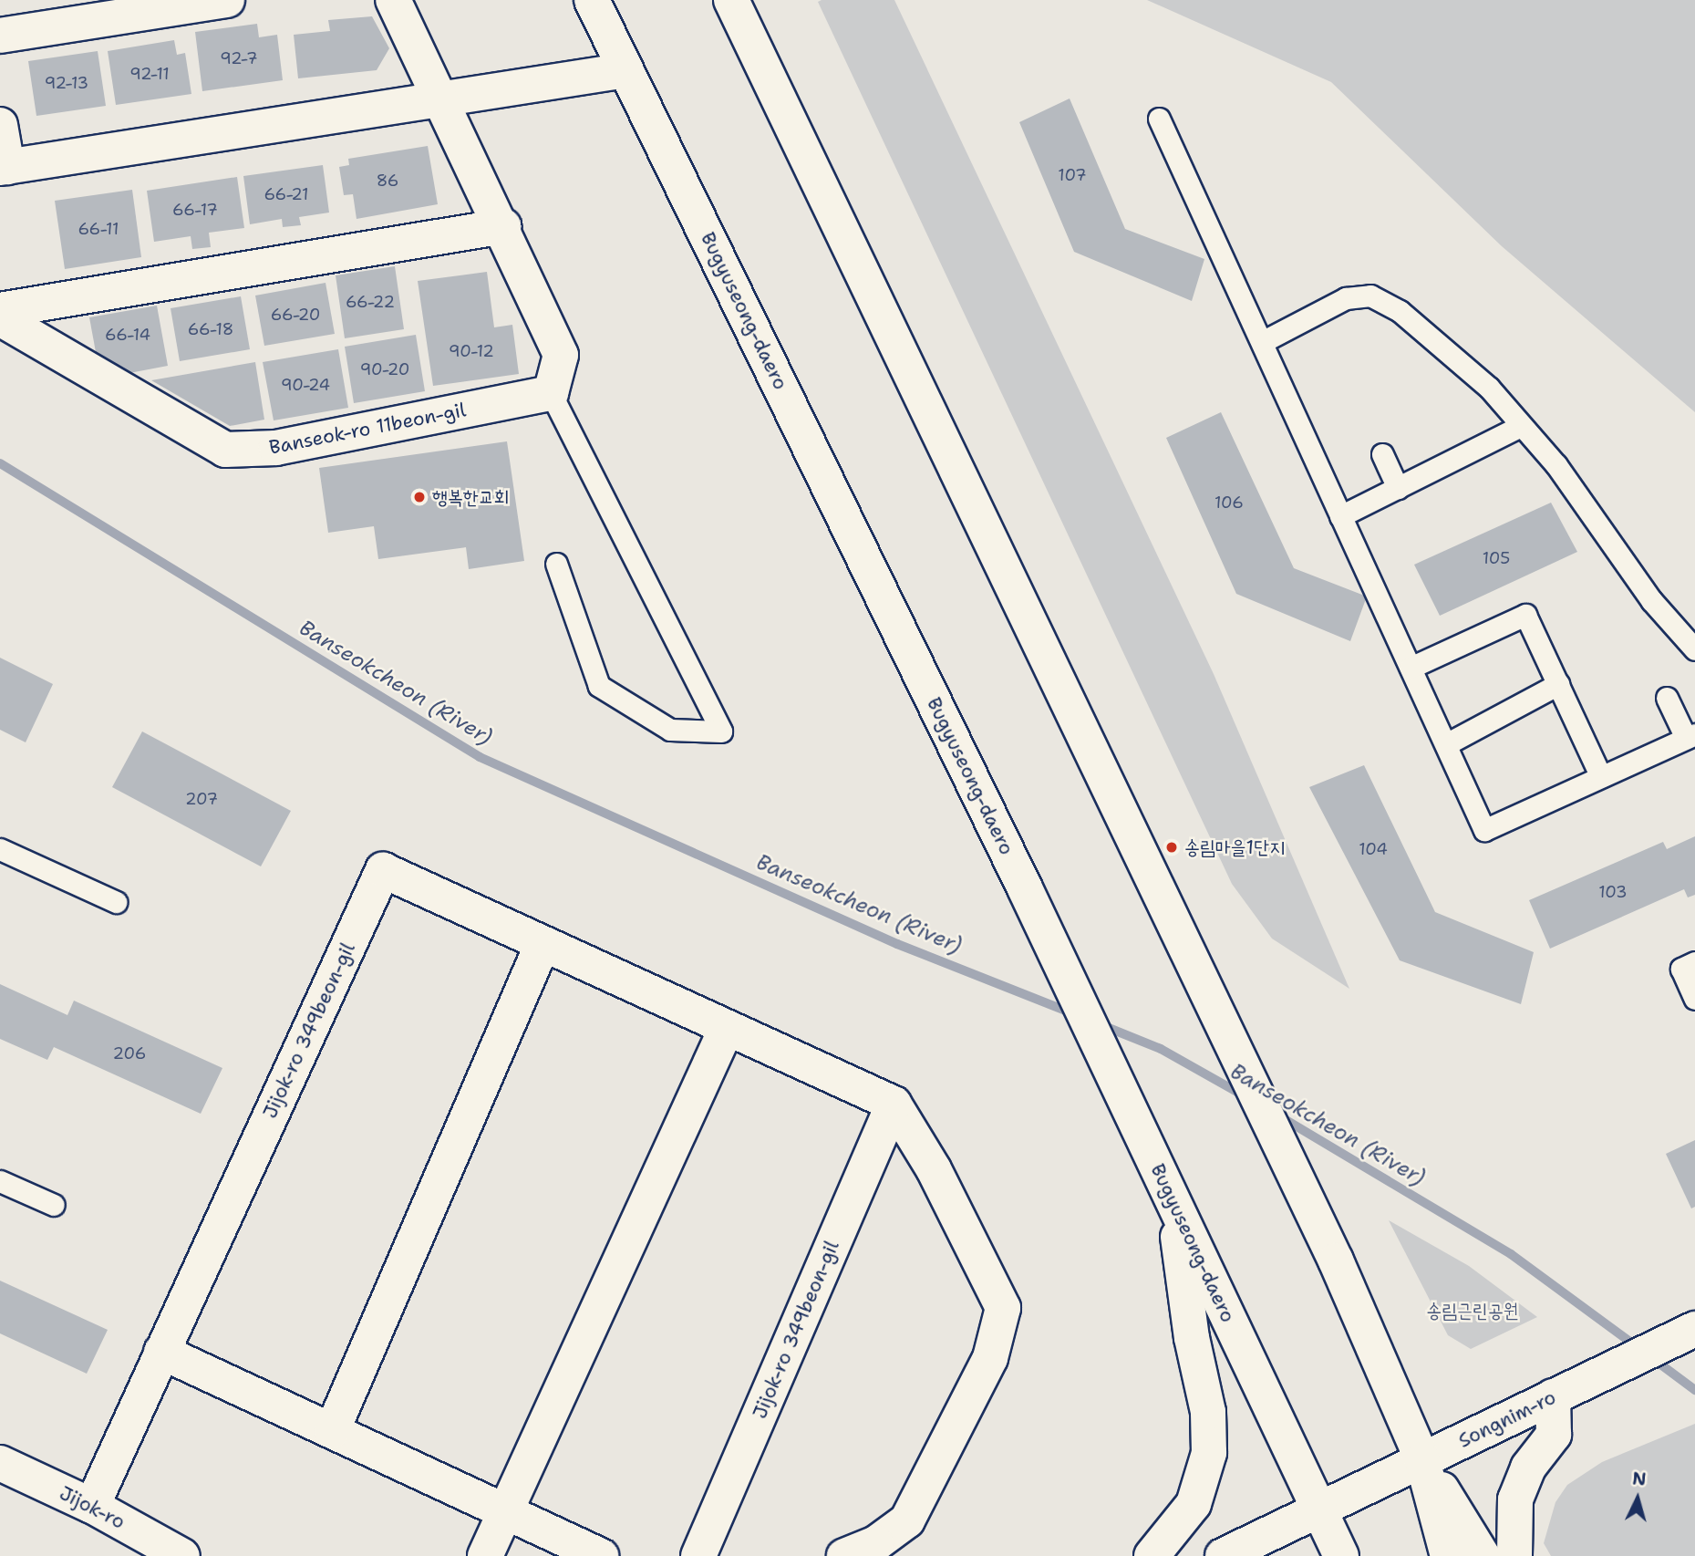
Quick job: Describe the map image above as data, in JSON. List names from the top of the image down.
{
  "streets": {
    "street": [
      "Bugyuseong-daero",
      "Banseok-ro 11beon-gil",
      "Jijok-ro 349beon-gil",
      "Songnim-ro",
      "Jijok-ro"
    ]
  },
  "crossings": [
    ["Bugyuseong-daero", "Songnim-ro"],
    ["Jijok-ro 349beon-gil", "Jijok-ro"]
  ],
  "water": ["Banseokcheon (River)"],
  "parks": ["송림근린공원"],
  "places": ["행복한교회", "송림마을1단지"],
  "house_numbers": [
    "92-7",
    "92-11",
    "92-13",
    "107",
    "86",
    "66-21",
    "66-17",
    "66-11",
    "66-22",
    "66-20",
    "66-18",
    "66-14",
    "90-12",
    "90-20",
    "90-24",
    "106",
    "105",
    "207",
    "104",
    "103",
    "206"
  ],
  "north": "top"
}
